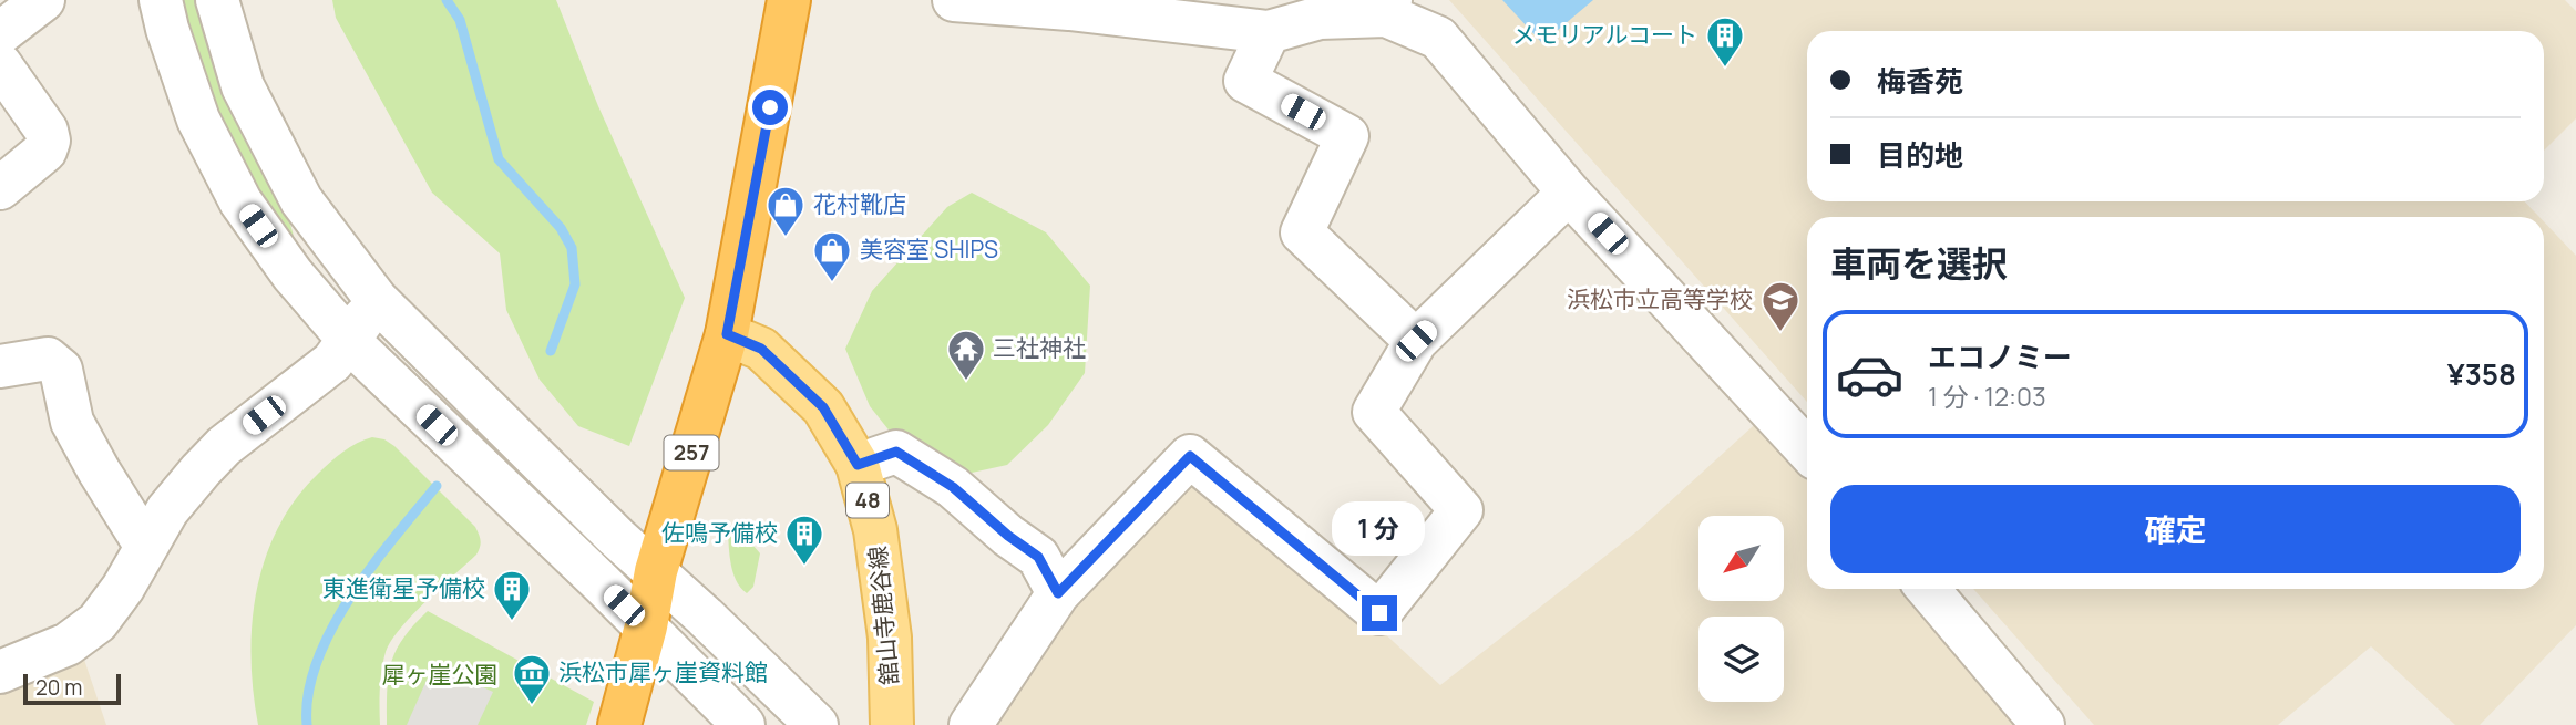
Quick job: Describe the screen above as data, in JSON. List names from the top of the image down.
{
  "streets": {
    "highway": ["257"],
    "main road": ["48", "舘山寺鹿谷線"]
  },
  "crossings": [
    ["257", "舘山寺鹿谷線"]
  ],
  "parks": ["犀ヶ崖公園"],
  "places": {
    "building": ["メモリアルコート", "佐鳴予備校", "東進衛星予備校"],
    "shop": ["花村靴店", "美容室 SHIPS"],
    "school or university": ["浜松市立高等学校"],
    "temple": ["三社神社"],
    "museum": ["浜松市犀ヶ崖資料館"]
  },
  "scale_bar": "20 m",
  "north": "bottom left",
  "page": {
    "banner": ["梅香苑", "目的地"],
    "heading": "車両を選択",
    "list": [
      {
        "name": "エコノミー",
        "note": "1 分 · 12:03",
        "value": "¥358"
      }
    ],
    "buttons": "確定",
    "bubble": "1 分",
    "scale": "20 m"
  }
}
